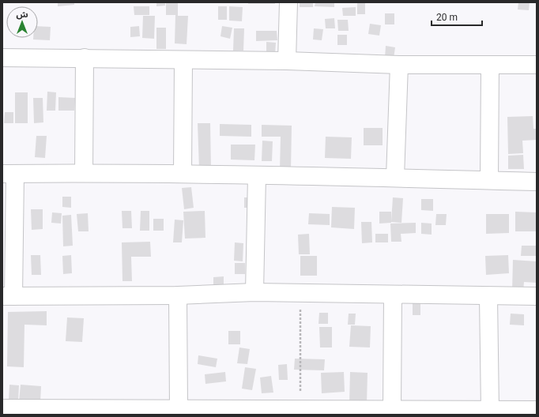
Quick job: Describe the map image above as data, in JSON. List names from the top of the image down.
{
  "scale_bar": "20 m",
  "north": "top"
}
